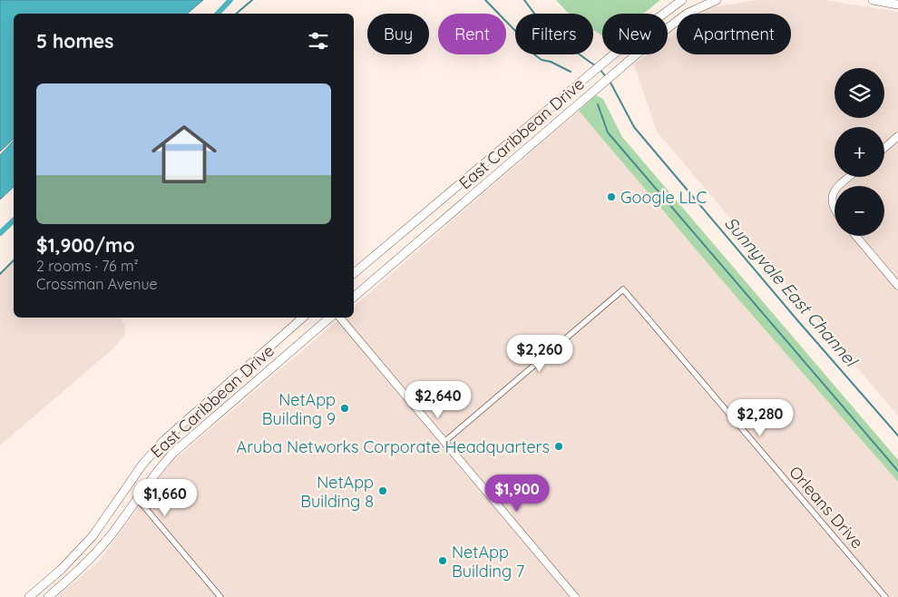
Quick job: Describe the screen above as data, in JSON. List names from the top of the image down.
{
  "streets": {
    "main road": ["East Caribbean Drive"],
    "street": ["Orleans Drive"]
  },
  "water": ["Sunnyvale East Channel"],
  "places": [
    "Google LLC",
    "NetApp Building 9",
    "Aruba Networks Corporate Headquarters",
    "NetApp Building 8",
    "NetApp Building 7"
  ],
  "page": {
    "chip": [
      "Buy",
      "Rent",
      "Filters",
      "New",
      "Apartment"
    ],
    "heading": "5 homes",
    "map_buttons": ["+", "−"],
    "list": [
      {
        "name": "$1,900/mo",
        "note": "2 rooms · 76 m² · Crossman Avenue"
      }
    ],
    "price": [
      "$2,260",
      "$2,640",
      "$2,280",
      "$1,900",
      "$1,660"
    ]
  }
}
